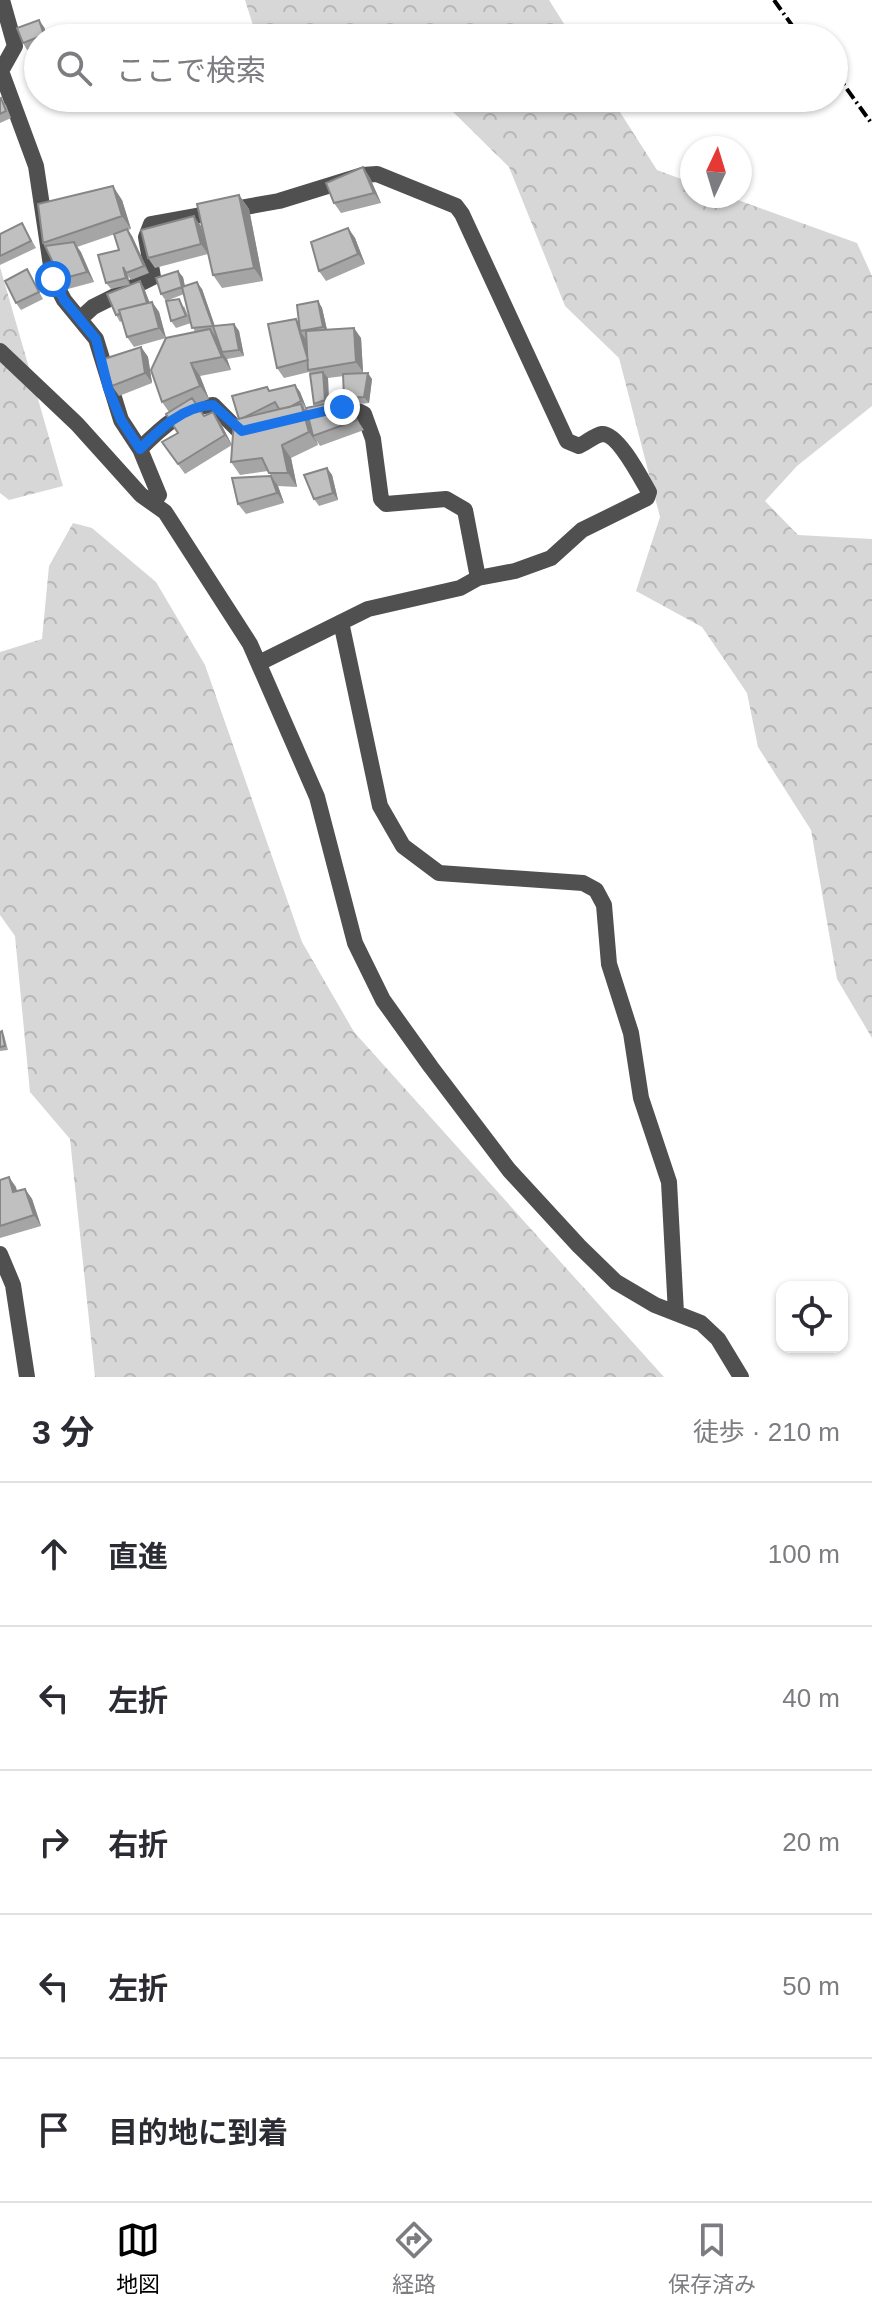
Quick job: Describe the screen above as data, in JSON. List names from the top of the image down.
{
  "north": "top",
  "page": {
    "search": "ここで検索",
    "heading": ["3 分", "徒歩 · 210 m"],
    "list": [
      ["直進", "100 m"],
      ["左折", "40 m"],
      ["右折", "20 m"],
      ["左折", "50 m"],
      "目的地に到着"
    ],
    "nav": ["地図", "経路", "保存済み"]
  }
}
